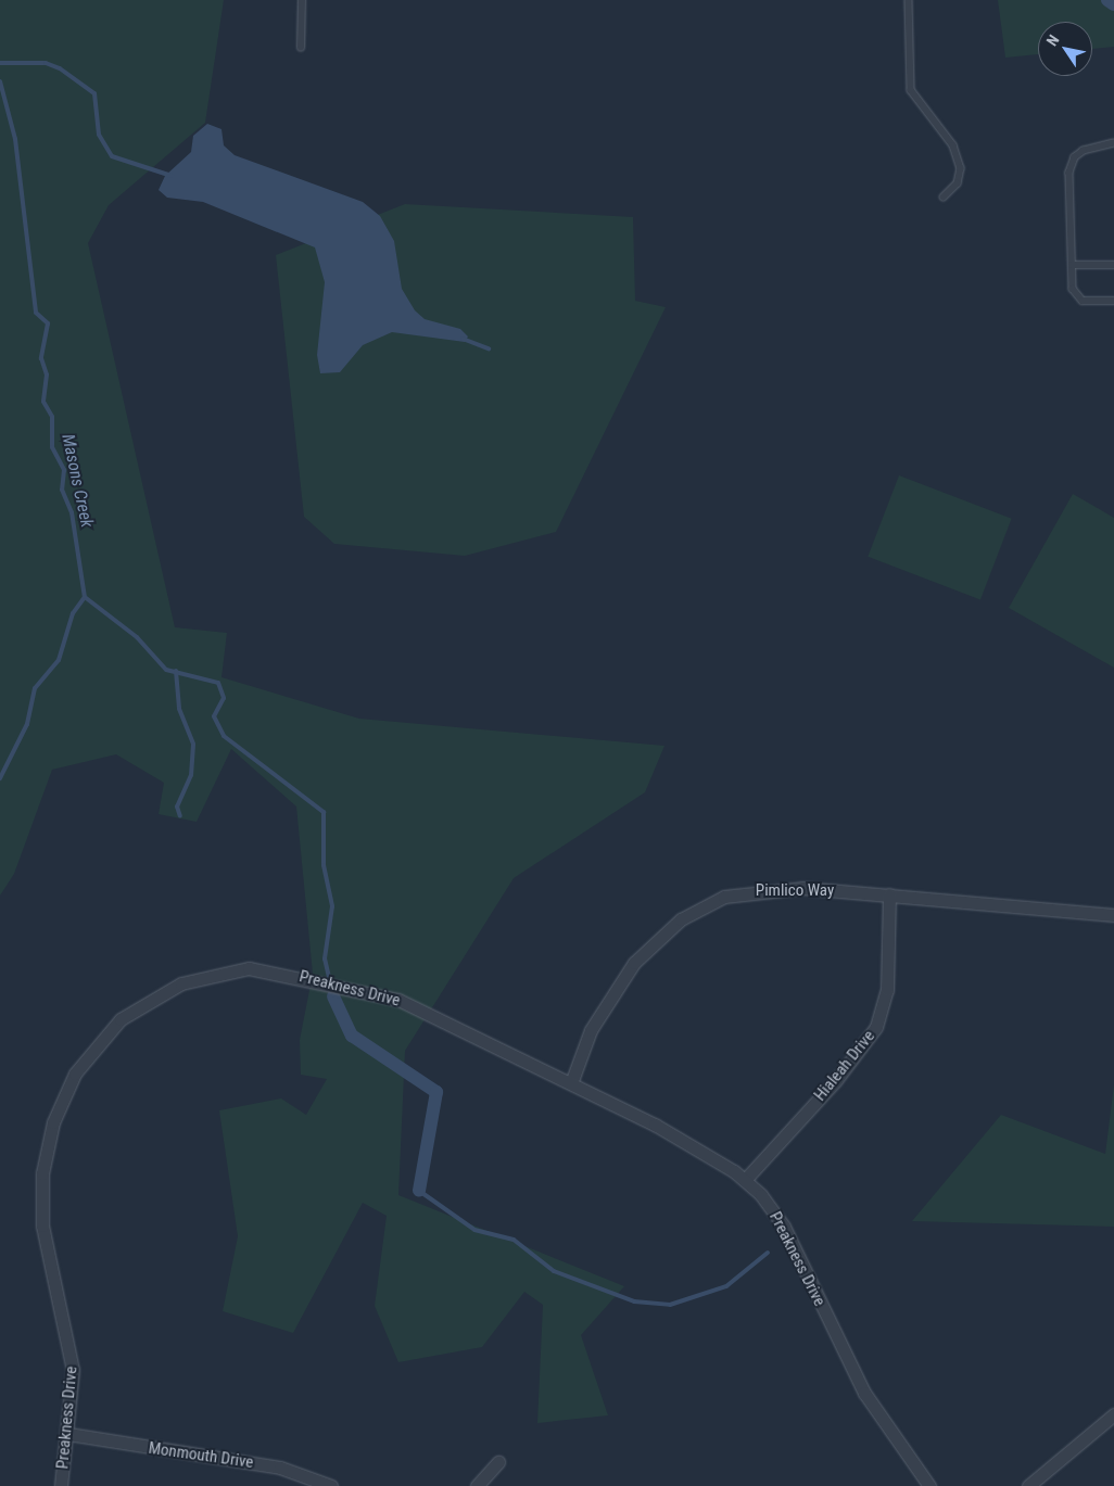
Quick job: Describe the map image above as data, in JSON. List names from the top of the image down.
{
  "streets": {
    "street": [
      "Pimlico Way",
      "Preakness Drive",
      "Hialeah Drive",
      "Monmouth Drive"
    ]
  },
  "crossings": [
    ["Pimlico Way", "Preakness Drive"],
    ["Pimlico Way", "Hialeah Drive"],
    ["Preakness Drive", "Hialeah Drive"],
    ["Preakness Drive", "Monmouth Drive"]
  ],
  "water": ["Masons Creek"],
  "north": "top left"
}
